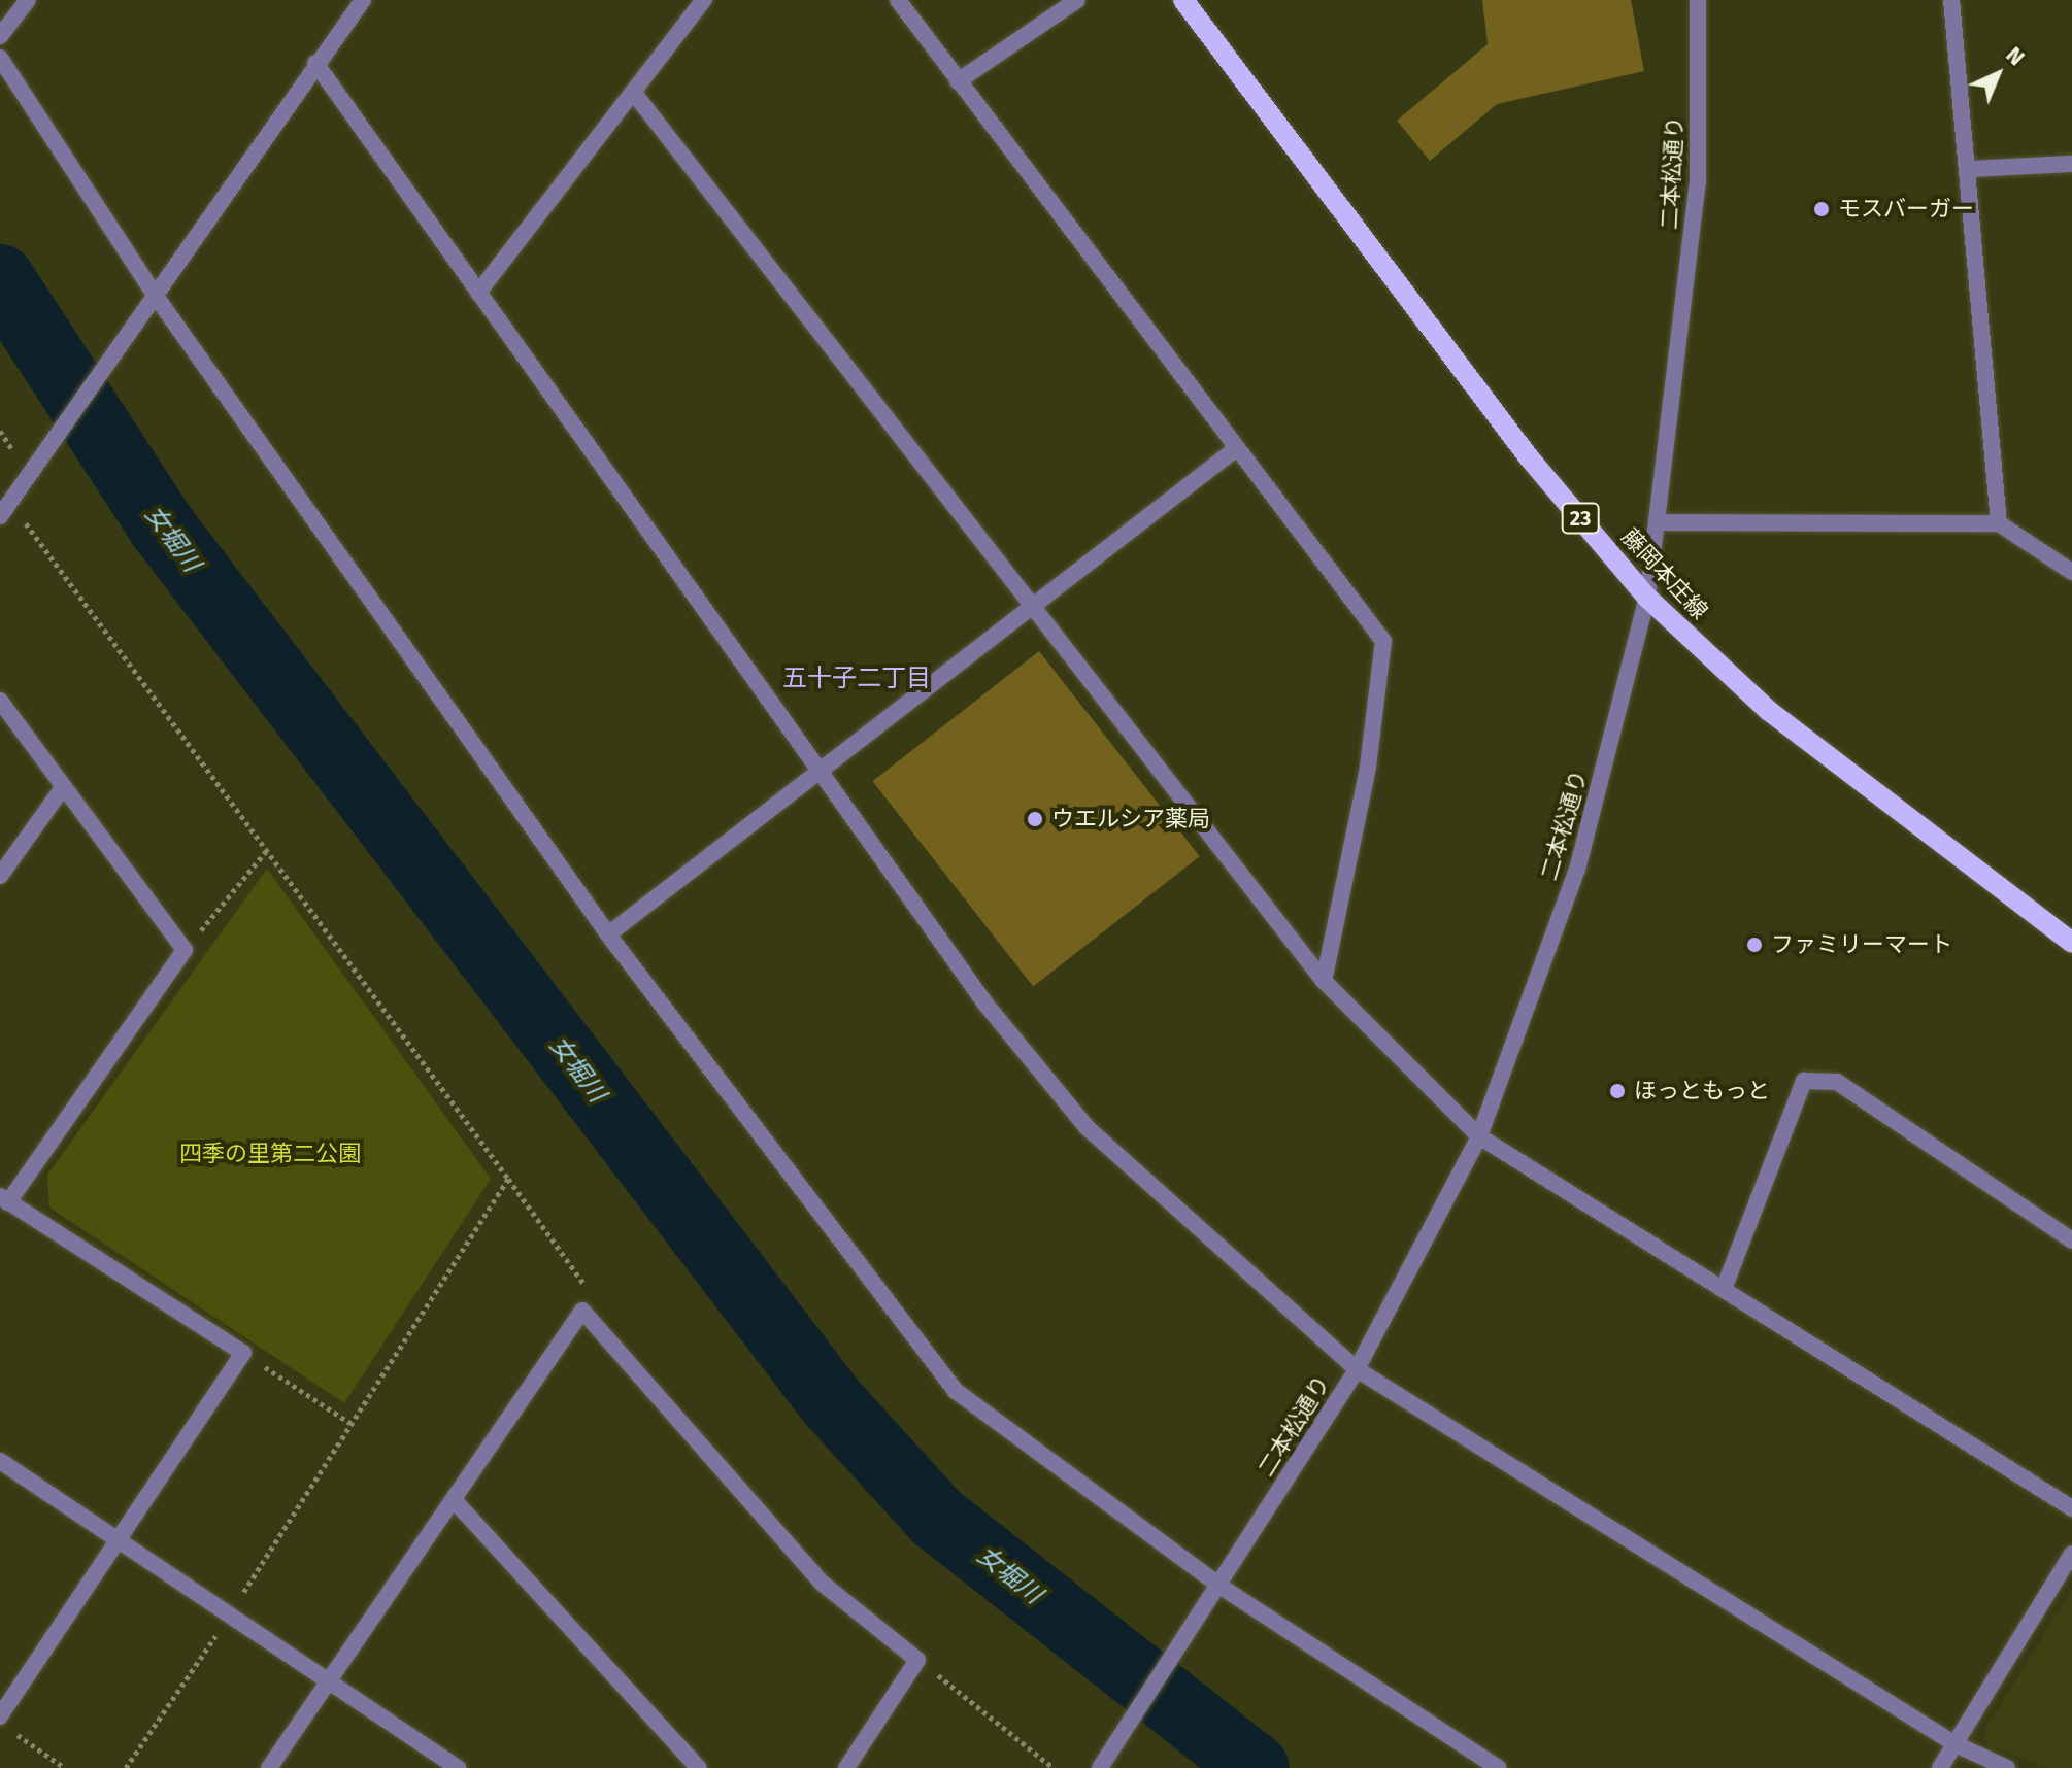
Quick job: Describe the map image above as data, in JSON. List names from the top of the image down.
{
  "streets": {
    "main road": ["23", "藤岡本庄線"],
    "street": ["二本松通り"]
  },
  "crossings": [
    ["二本松通り", "藤岡本庄線"]
  ],
  "districts": ["五十子二丁目"],
  "water": ["女堀川"],
  "parks": ["四季の里第二公園"],
  "places": [
    "モスバーガー",
    "ウエルシア薬局",
    "ファミリーマート",
    "ほっともっと"
  ],
  "north": "top right"
}
